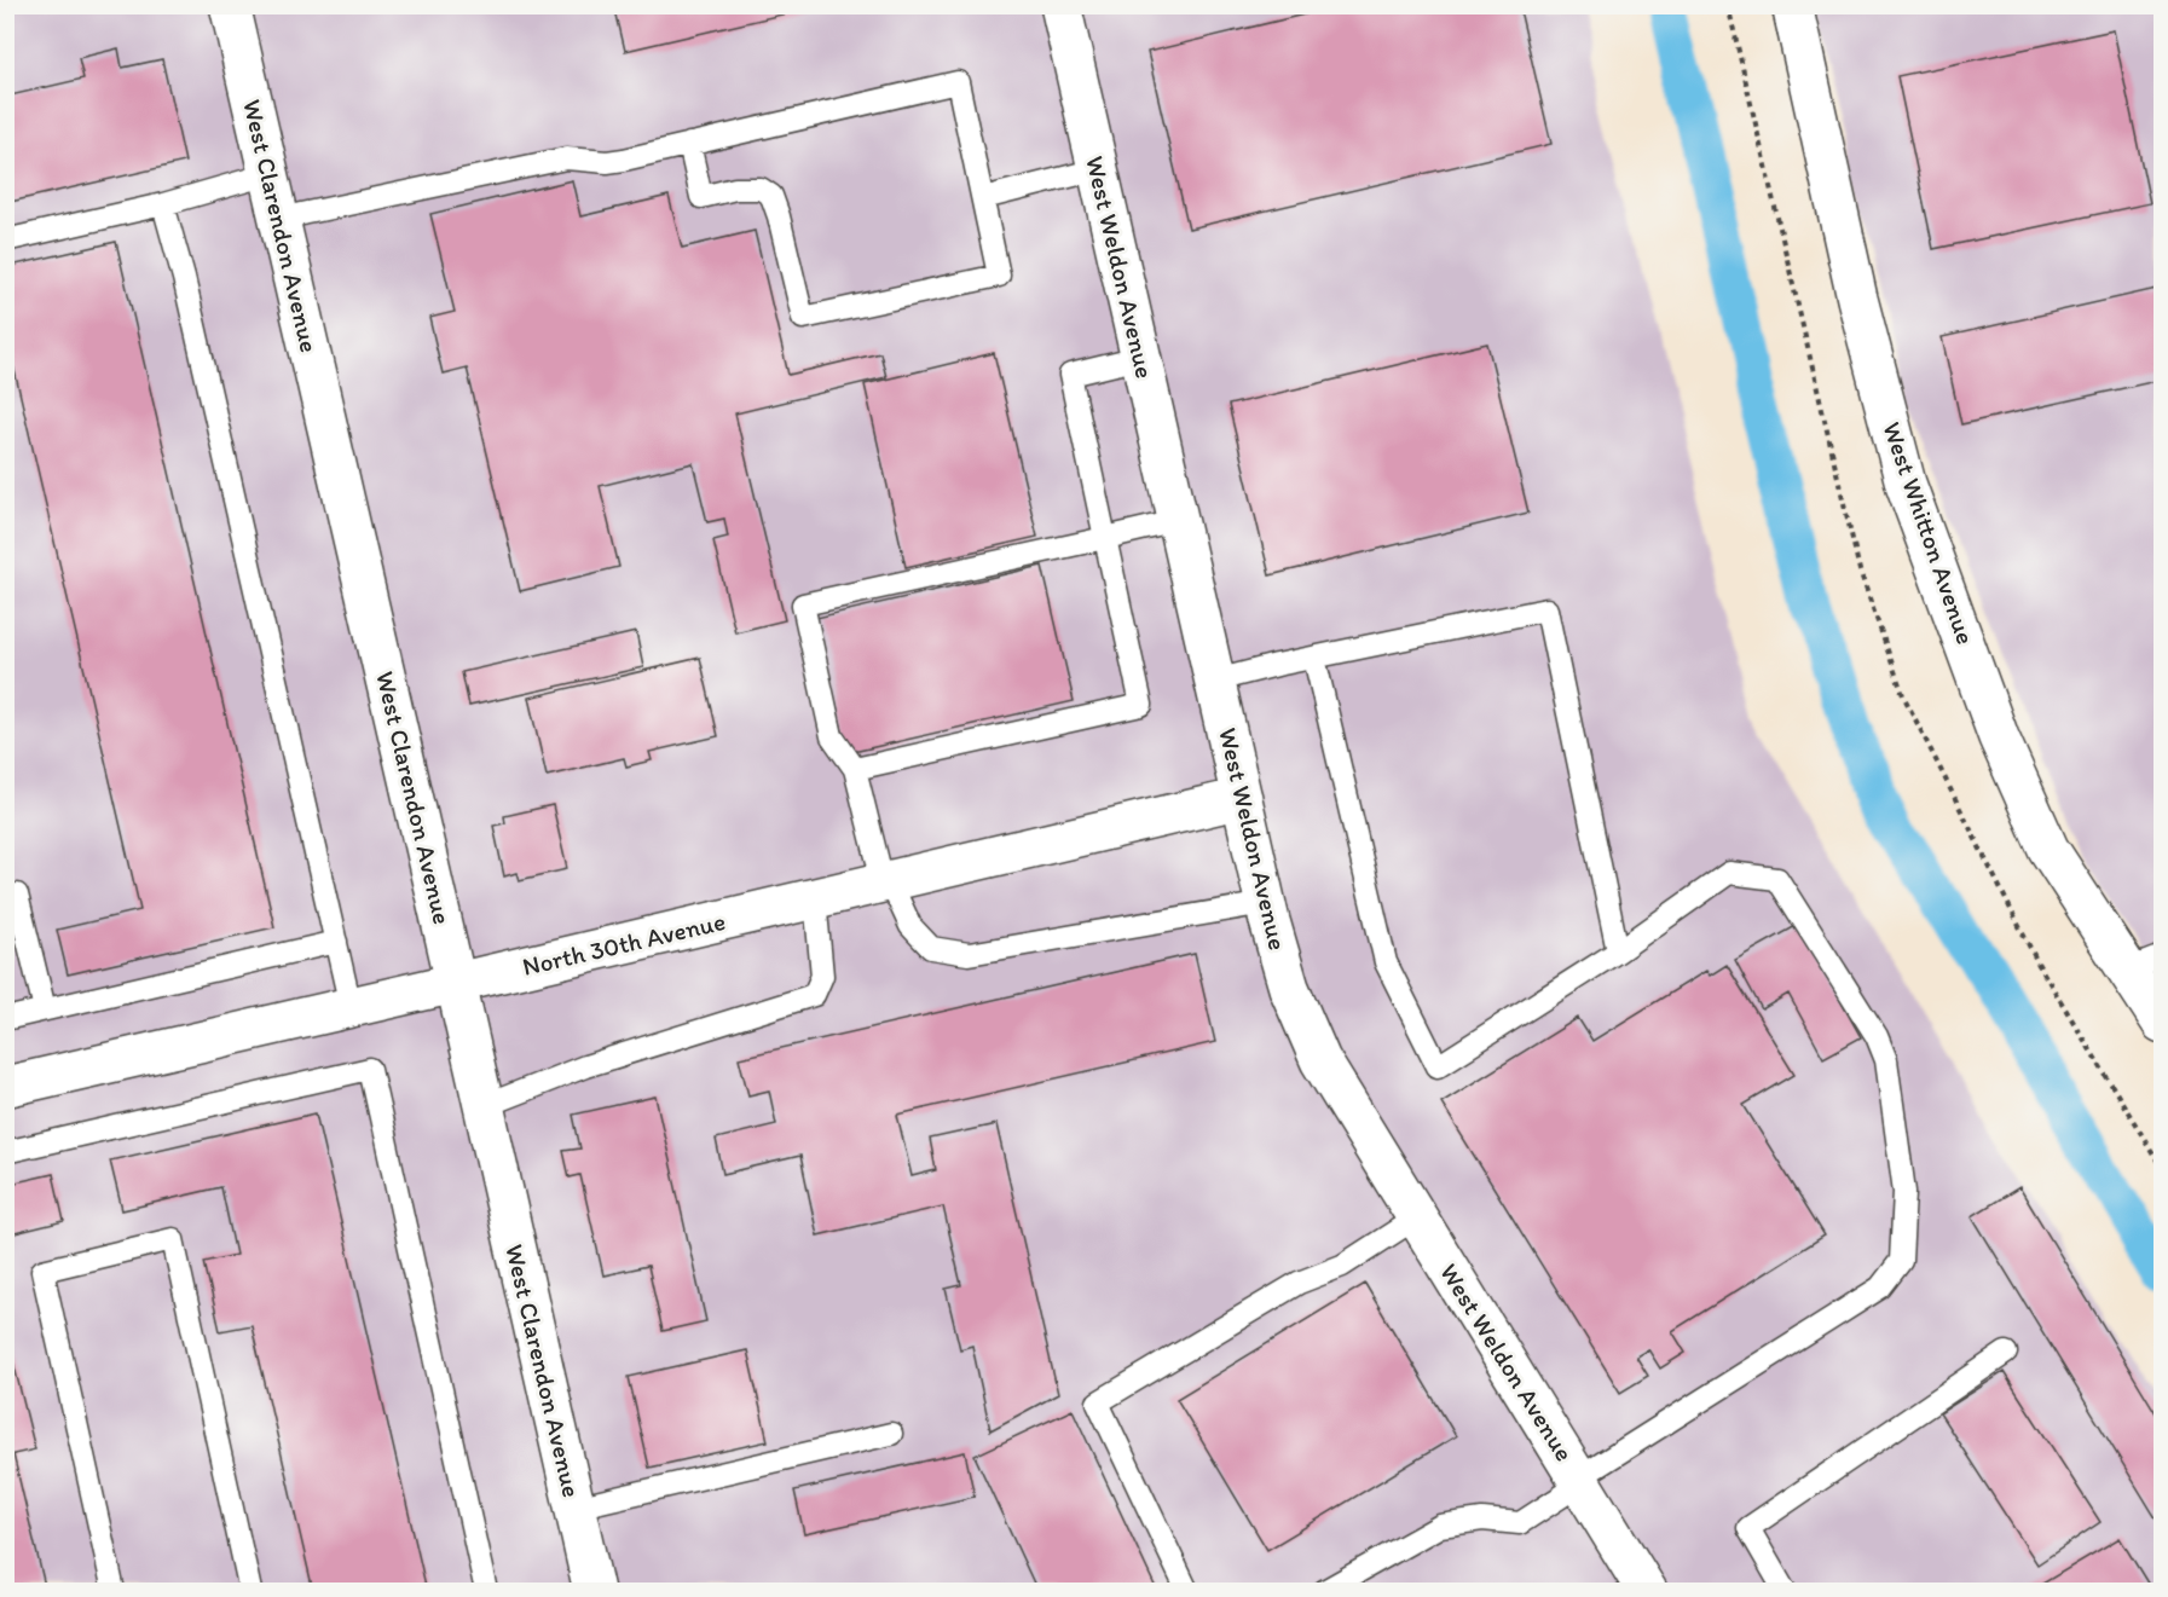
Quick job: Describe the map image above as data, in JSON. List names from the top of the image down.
{
  "streets": {
    "street": [
      "West Clarendon Avenue",
      "West Weldon Avenue",
      "West Whitton Avenue",
      "North 30th Avenue"
    ]
  },
  "crossings": [
    ["West Clarendon Avenue", "North 30th Avenue"],
    ["West Weldon Avenue", "North 30th Avenue"]
  ]
}
